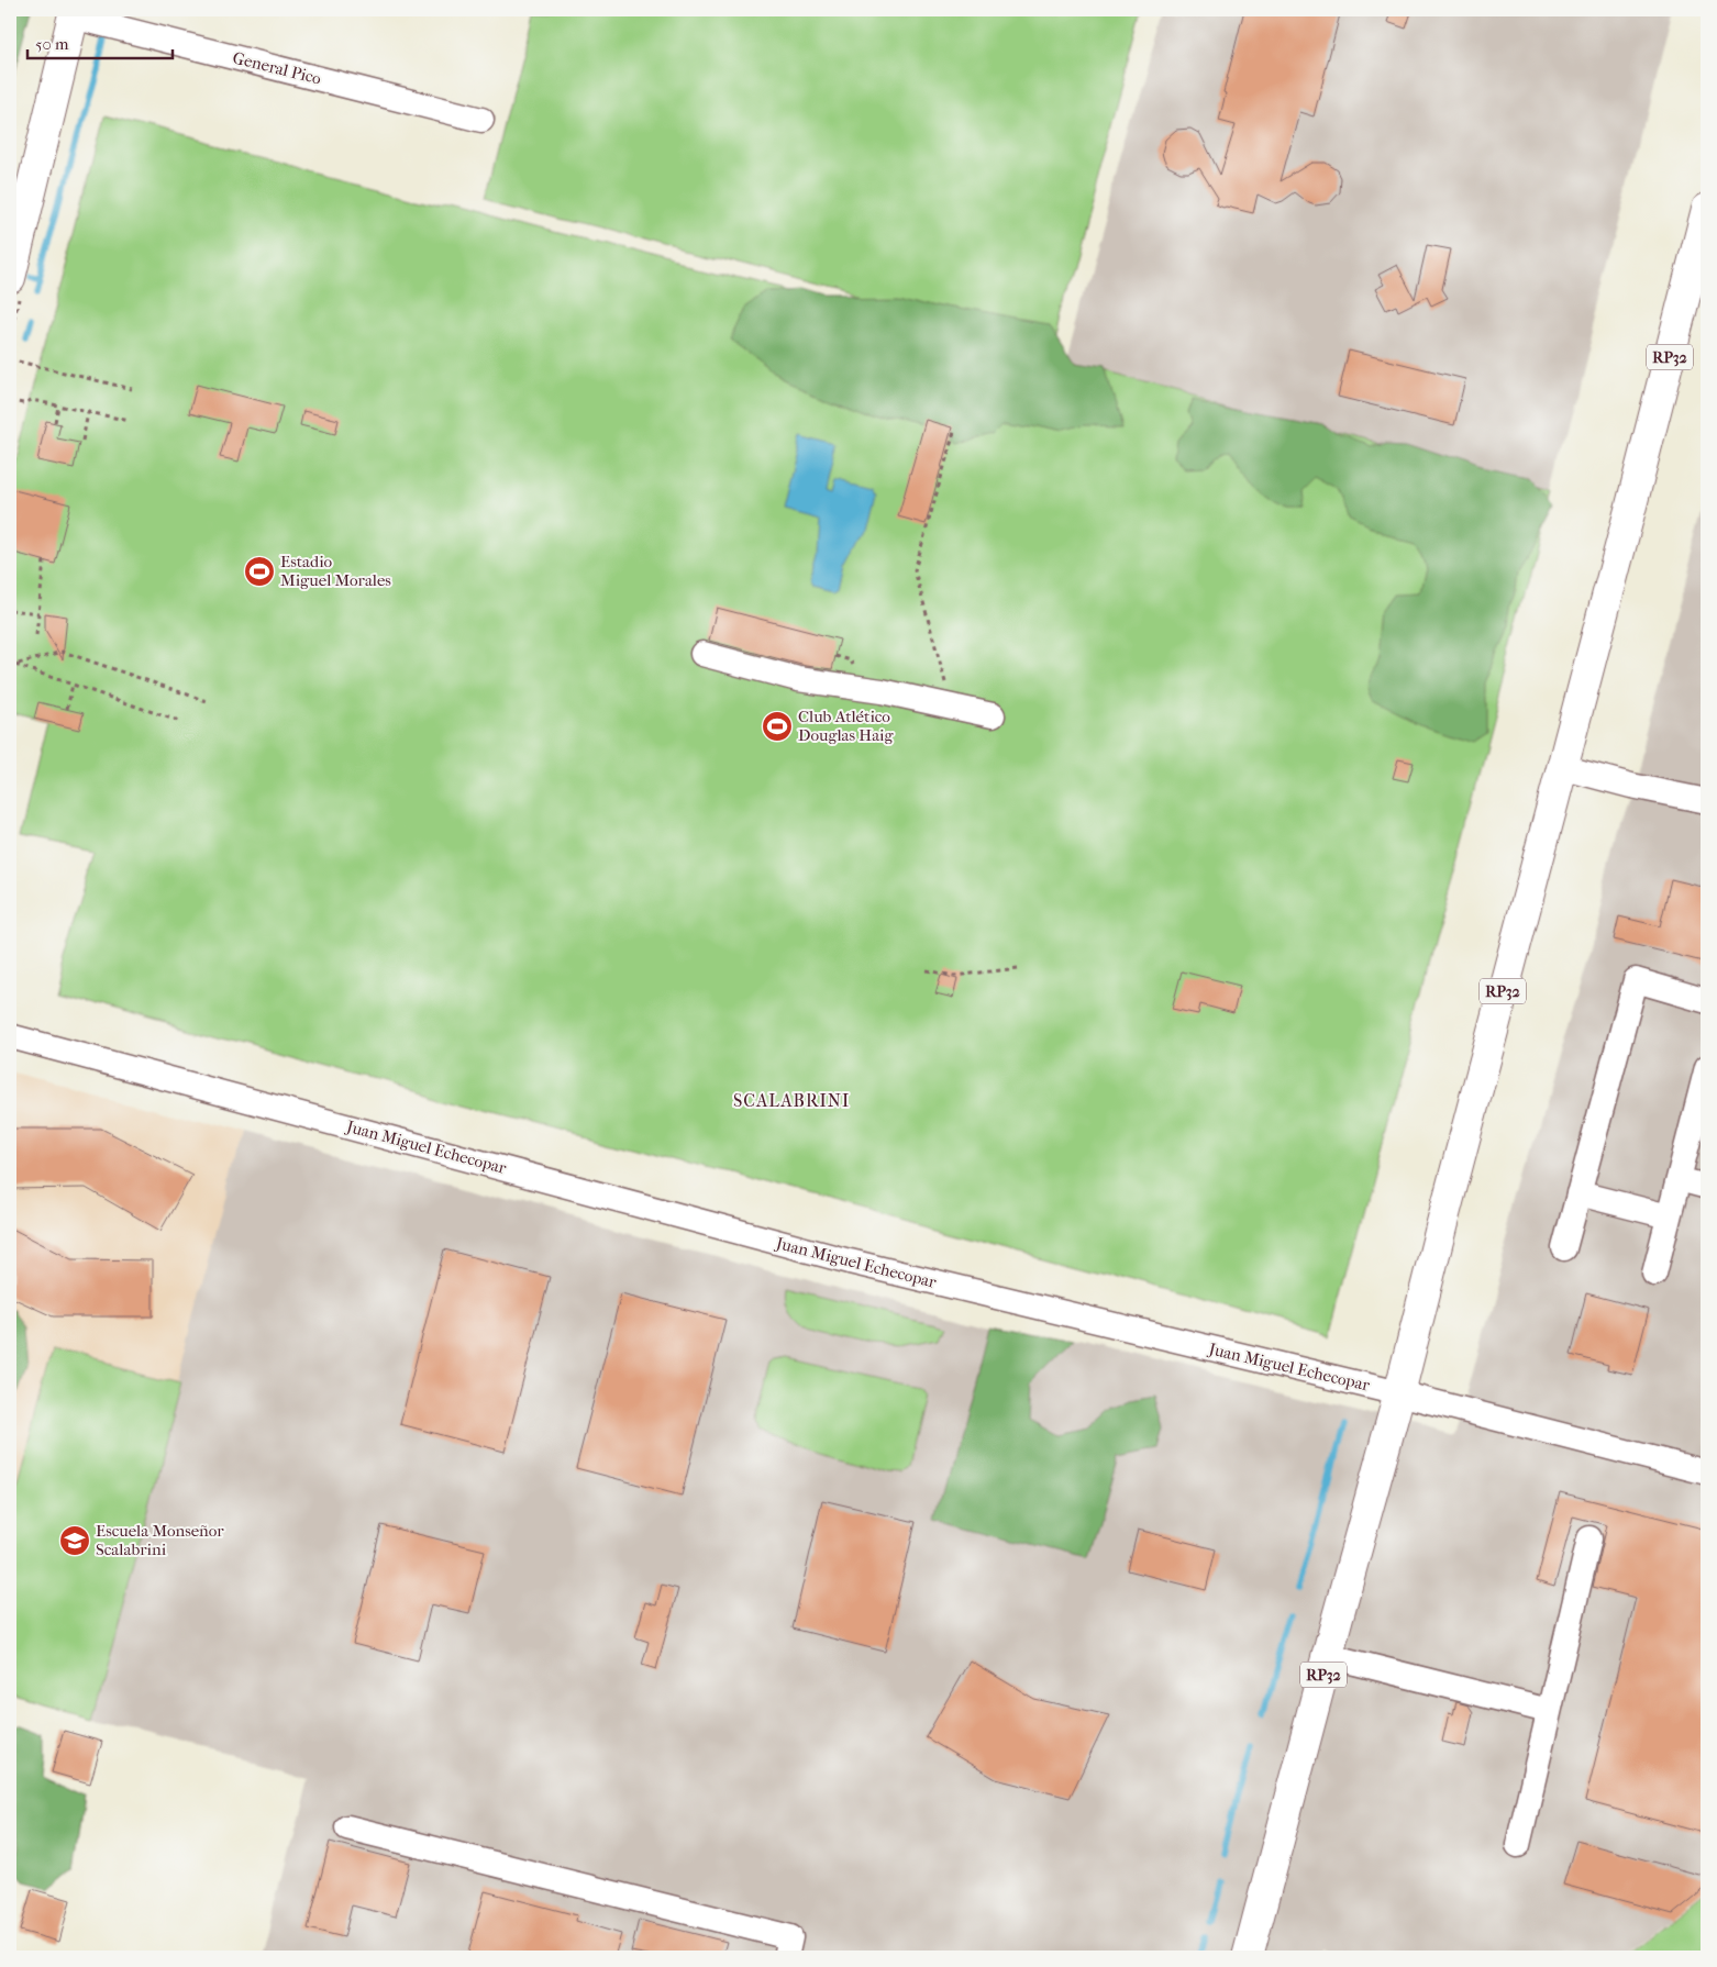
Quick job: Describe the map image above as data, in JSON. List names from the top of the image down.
{
  "streets": {
    "main road": ["RP32"],
    "street": ["General Pico", "Juan Miguel Echecopar"]
  },
  "crossings": [
    ["RP32", "Juan Miguel Echecopar"]
  ],
  "districts": ["SCALABRINI"],
  "places": {
    "sports": ["Estadio Miguel Morales", "Club Atlético Douglas Haig"],
    "school or university": ["Escuela Monseñor Scalabrini"]
  },
  "scale_bar": "50 m"
}
